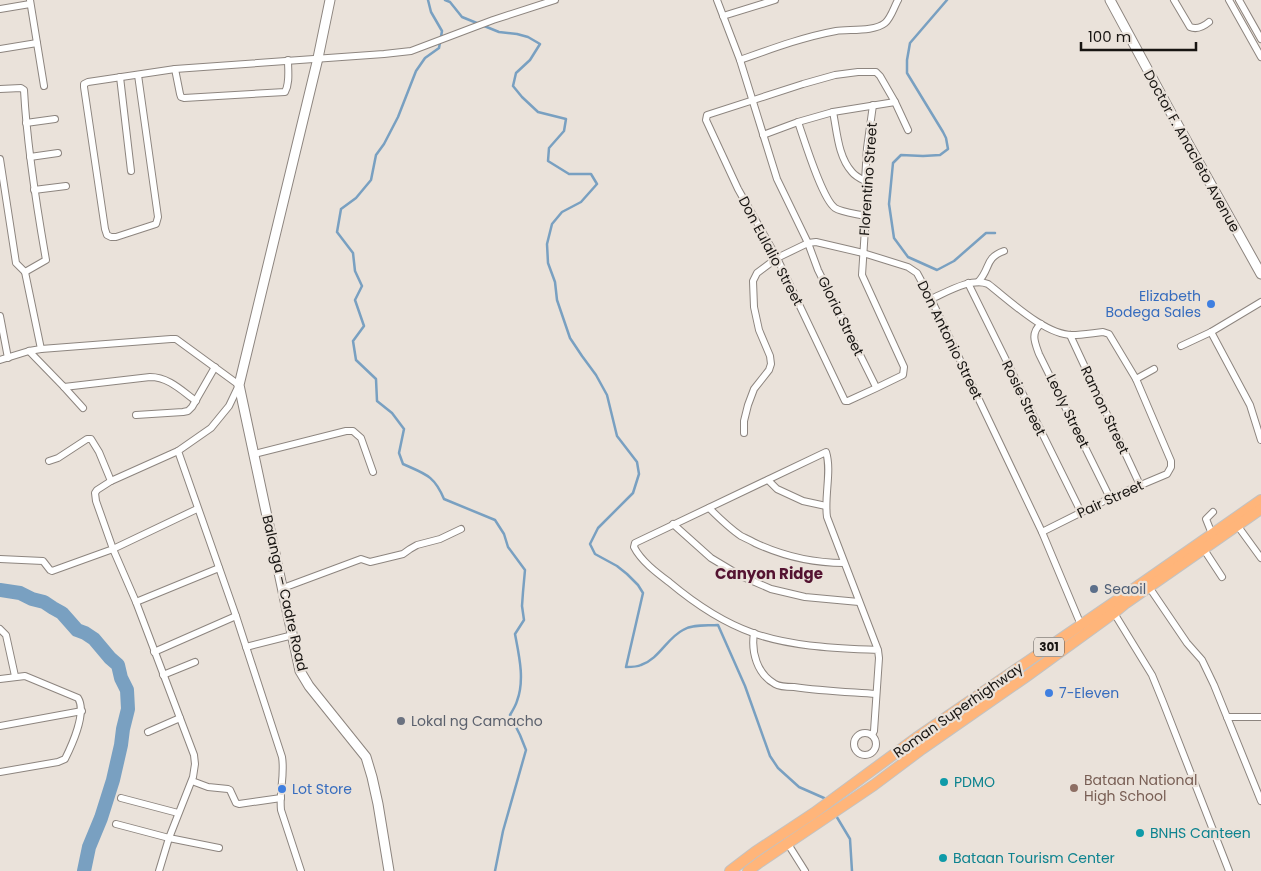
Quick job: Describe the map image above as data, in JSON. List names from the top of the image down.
{
  "streets": {
    "main road": ["301", "Roman Superhighway"],
    "street": [
      "Doctor F. Anacleto Avenue",
      "Florentino Street",
      "Don Eulalio Street",
      "Gloria Street",
      "Don Antonio Street",
      "Rosie Street",
      "Ramon Street",
      "Leoly Street",
      "Pair Street",
      "Balanga – Cadre Road"
    ]
  },
  "crossings": [
    ["Florentino Street", "Don Eulalio Street"],
    ["Florentino Street", "Don Antonio Street"],
    ["Don Eulalio Street", "Gloria Street"],
    ["Don Eulalio Street", "Don Antonio Street"],
    ["Gloria Street", "Don Antonio Street"],
    ["Don Antonio Street", "Pair Street"],
    ["Don Antonio Street", "Roman Superhighway"],
    ["Rosie Street", "Pair Street"],
    ["Ramon Street", "Pair Street"],
    ["Leoly Street", "Pair Street"]
  ],
  "districts": ["Canyon Ridge"],
  "places": [
    "Elizabeth Bodega Sales",
    "Seaoil",
    "7-Eleven",
    "Lokal ng Camacho",
    "PDMO",
    "Bataan National High School",
    "Lot Store",
    "BNHS Canteen",
    "Bataan Tourism Center"
  ],
  "scale_bar": "100 m"
}
